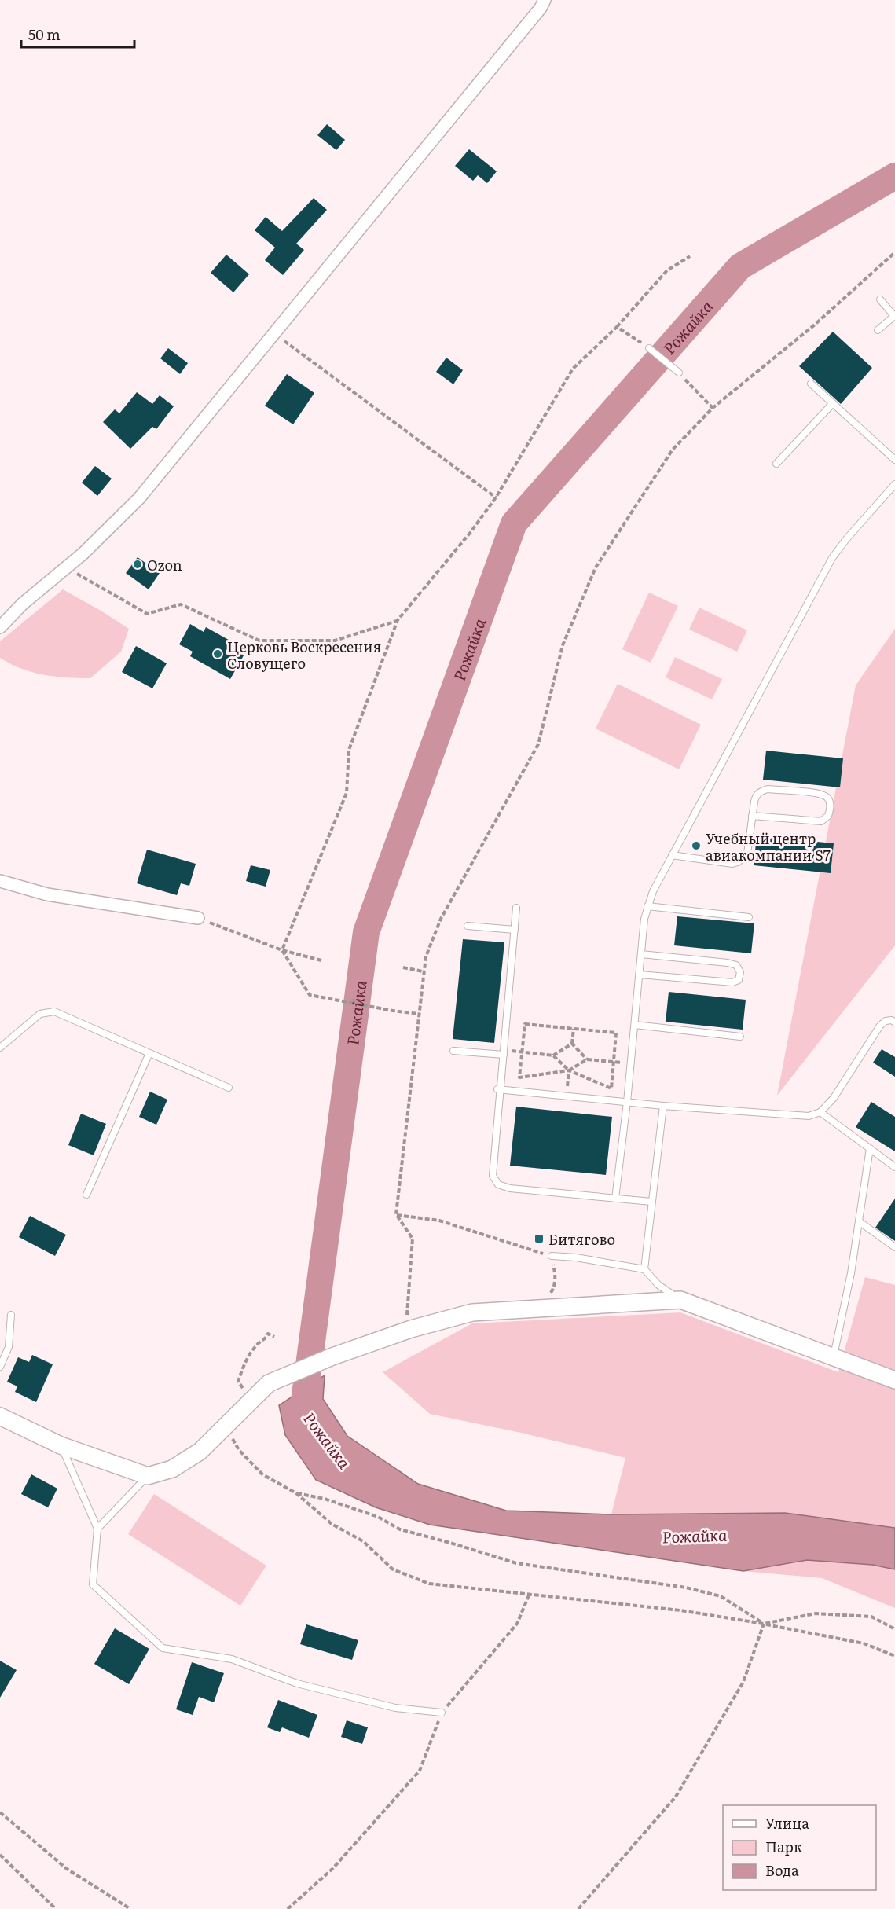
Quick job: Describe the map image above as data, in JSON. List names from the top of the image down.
{
  "water": ["Рожайка"],
  "places": {
    "other": ["Ozon", "Церковь Воскресения Словущего", "Учебный центр авиакомпании S7"],
    "transit": ["Битягово"]
  },
  "legend": ["Улица", "Парк", "Вода"],
  "scale_bar": "50 m"
}
